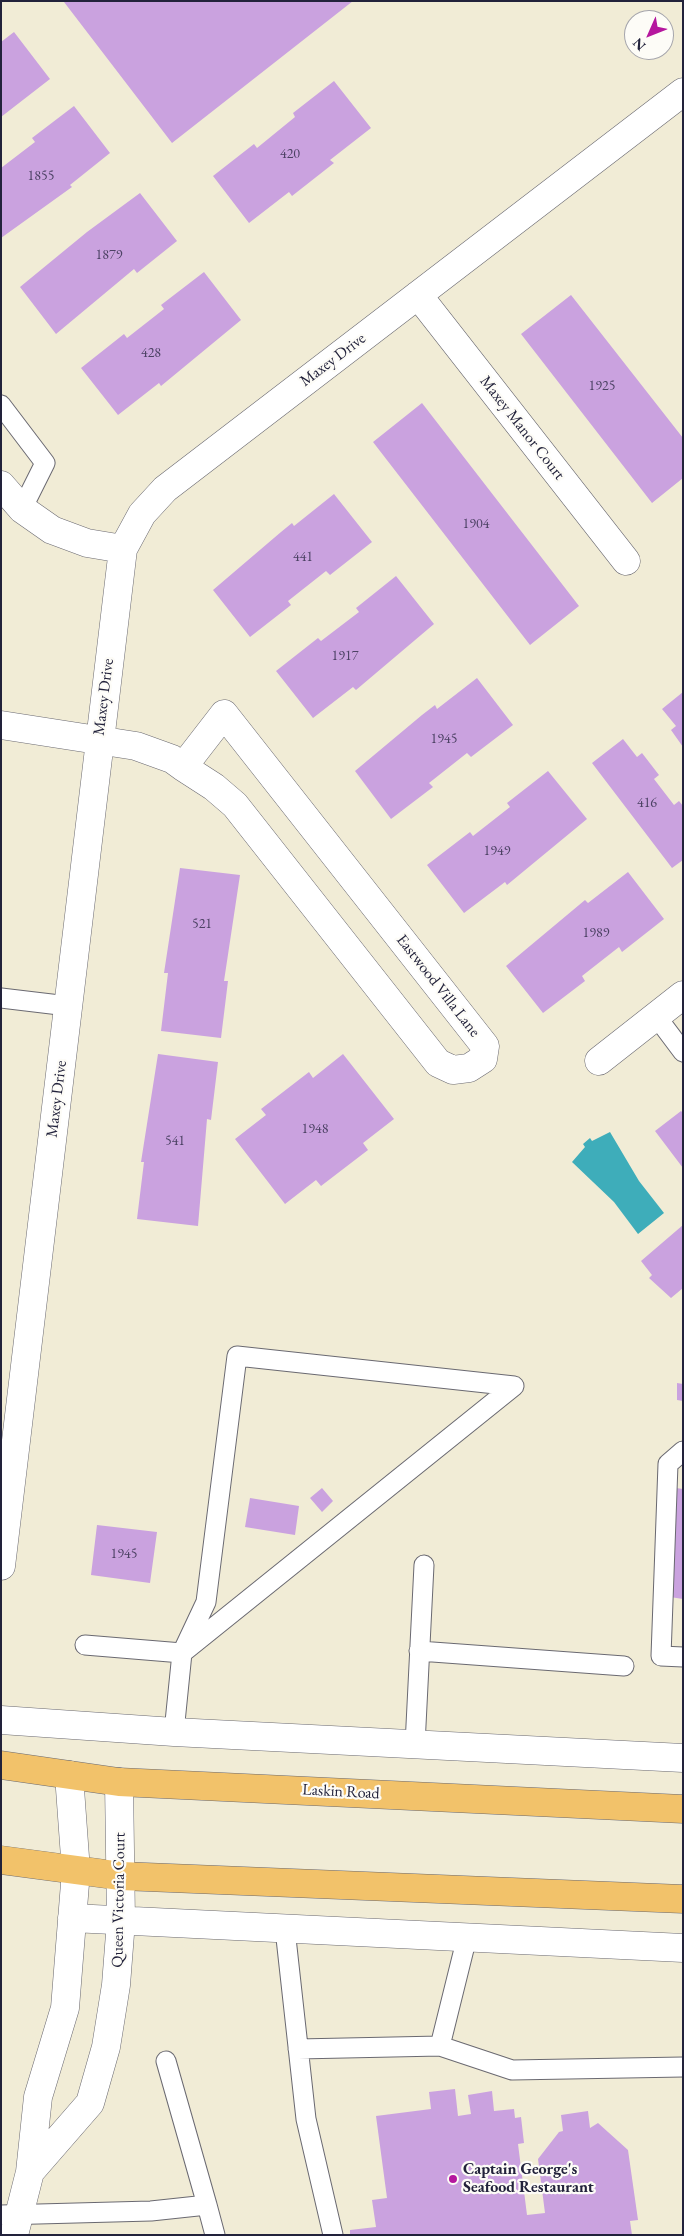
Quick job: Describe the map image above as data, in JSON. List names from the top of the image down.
{
  "streets": {
    "main road": ["Laskin Road"],
    "street": [
      "Maxey Drive",
      "Maxey Manor Court",
      "Eastwood Villa Lane",
      "Queen Victoria Court"
    ]
  },
  "crossings": [
    ["Maxey Drive", "Maxey Manor Court"],
    ["Maxey Drive", "Eastwood Villa Lane"],
    ["Laskin Road", "Queen Victoria Court"]
  ],
  "places": ["Captain George's Seafood Restaurant"],
  "house_numbers": [
    "420",
    "1855",
    "1879",
    "428",
    "1925",
    "1904",
    "441",
    "1917",
    "1945",
    "416",
    "1949",
    "521",
    "1989",
    "1948",
    "541",
    "1945"
  ],
  "north": "bottom left"
}
